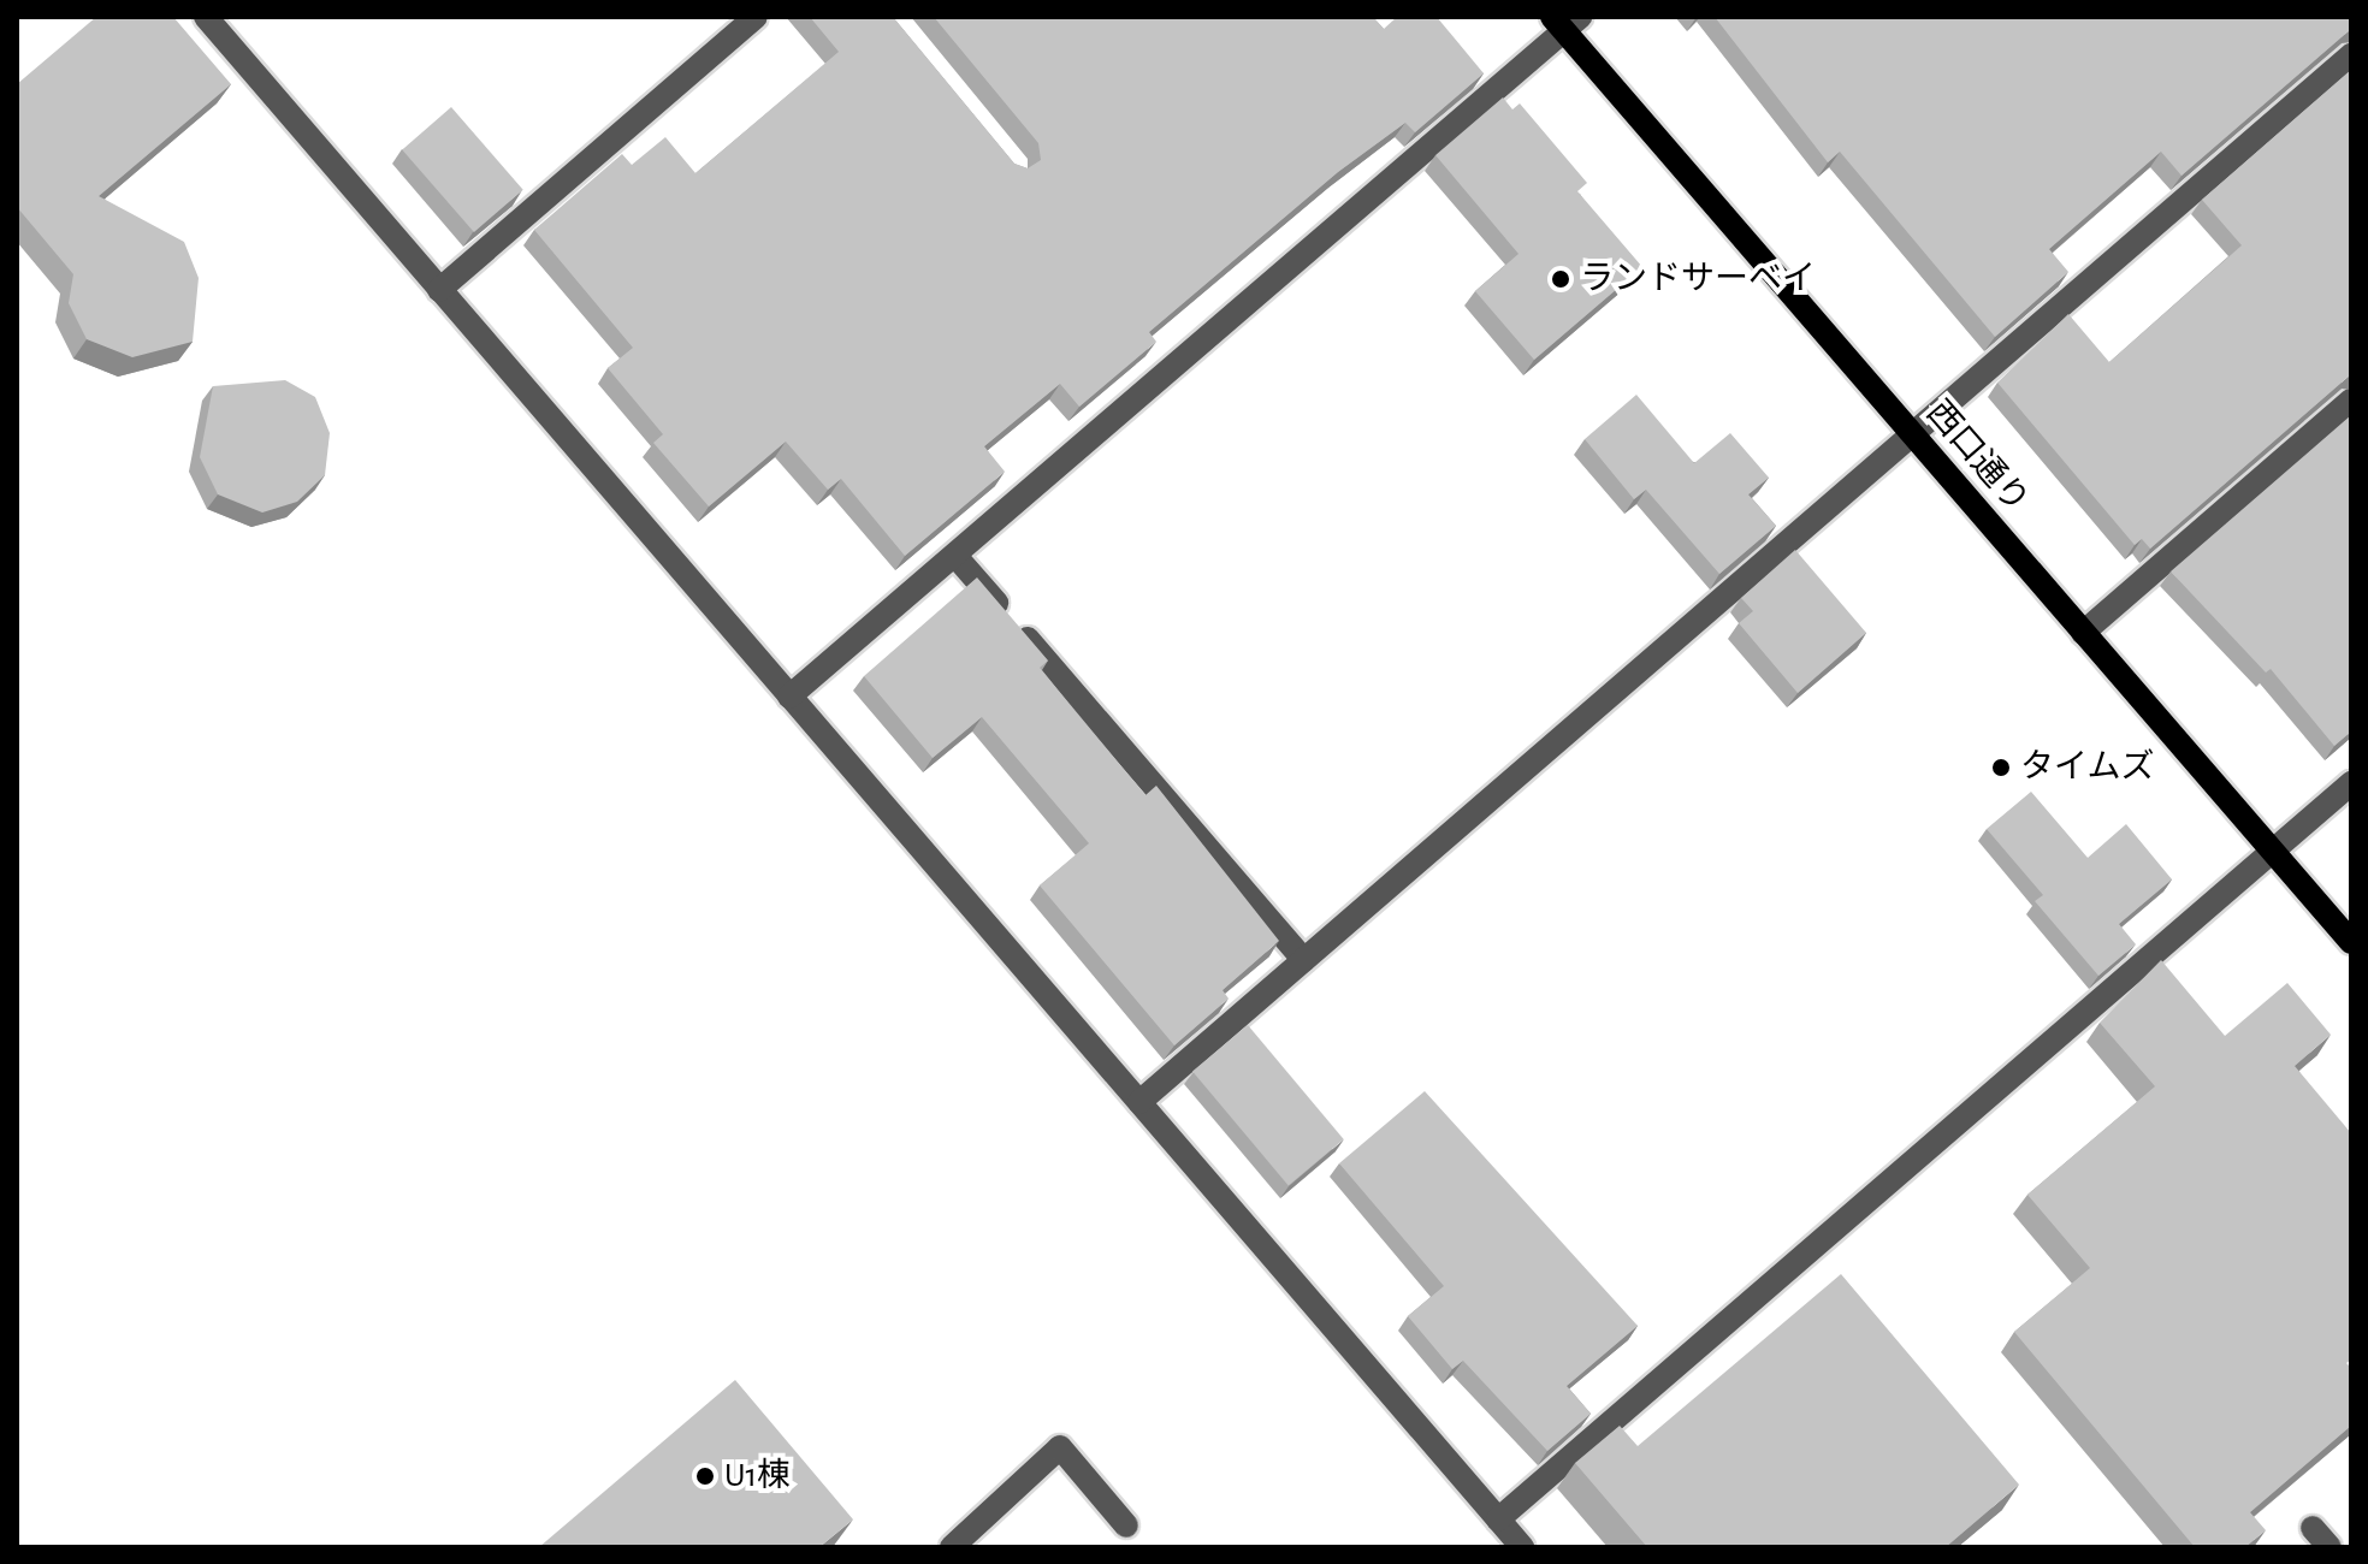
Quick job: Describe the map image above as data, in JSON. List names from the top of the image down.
{
  "streets": {
    "main road": ["西口通り"]
  },
  "places": ["ランドサーベイ", "タイムズ", "U1棟"]
}
